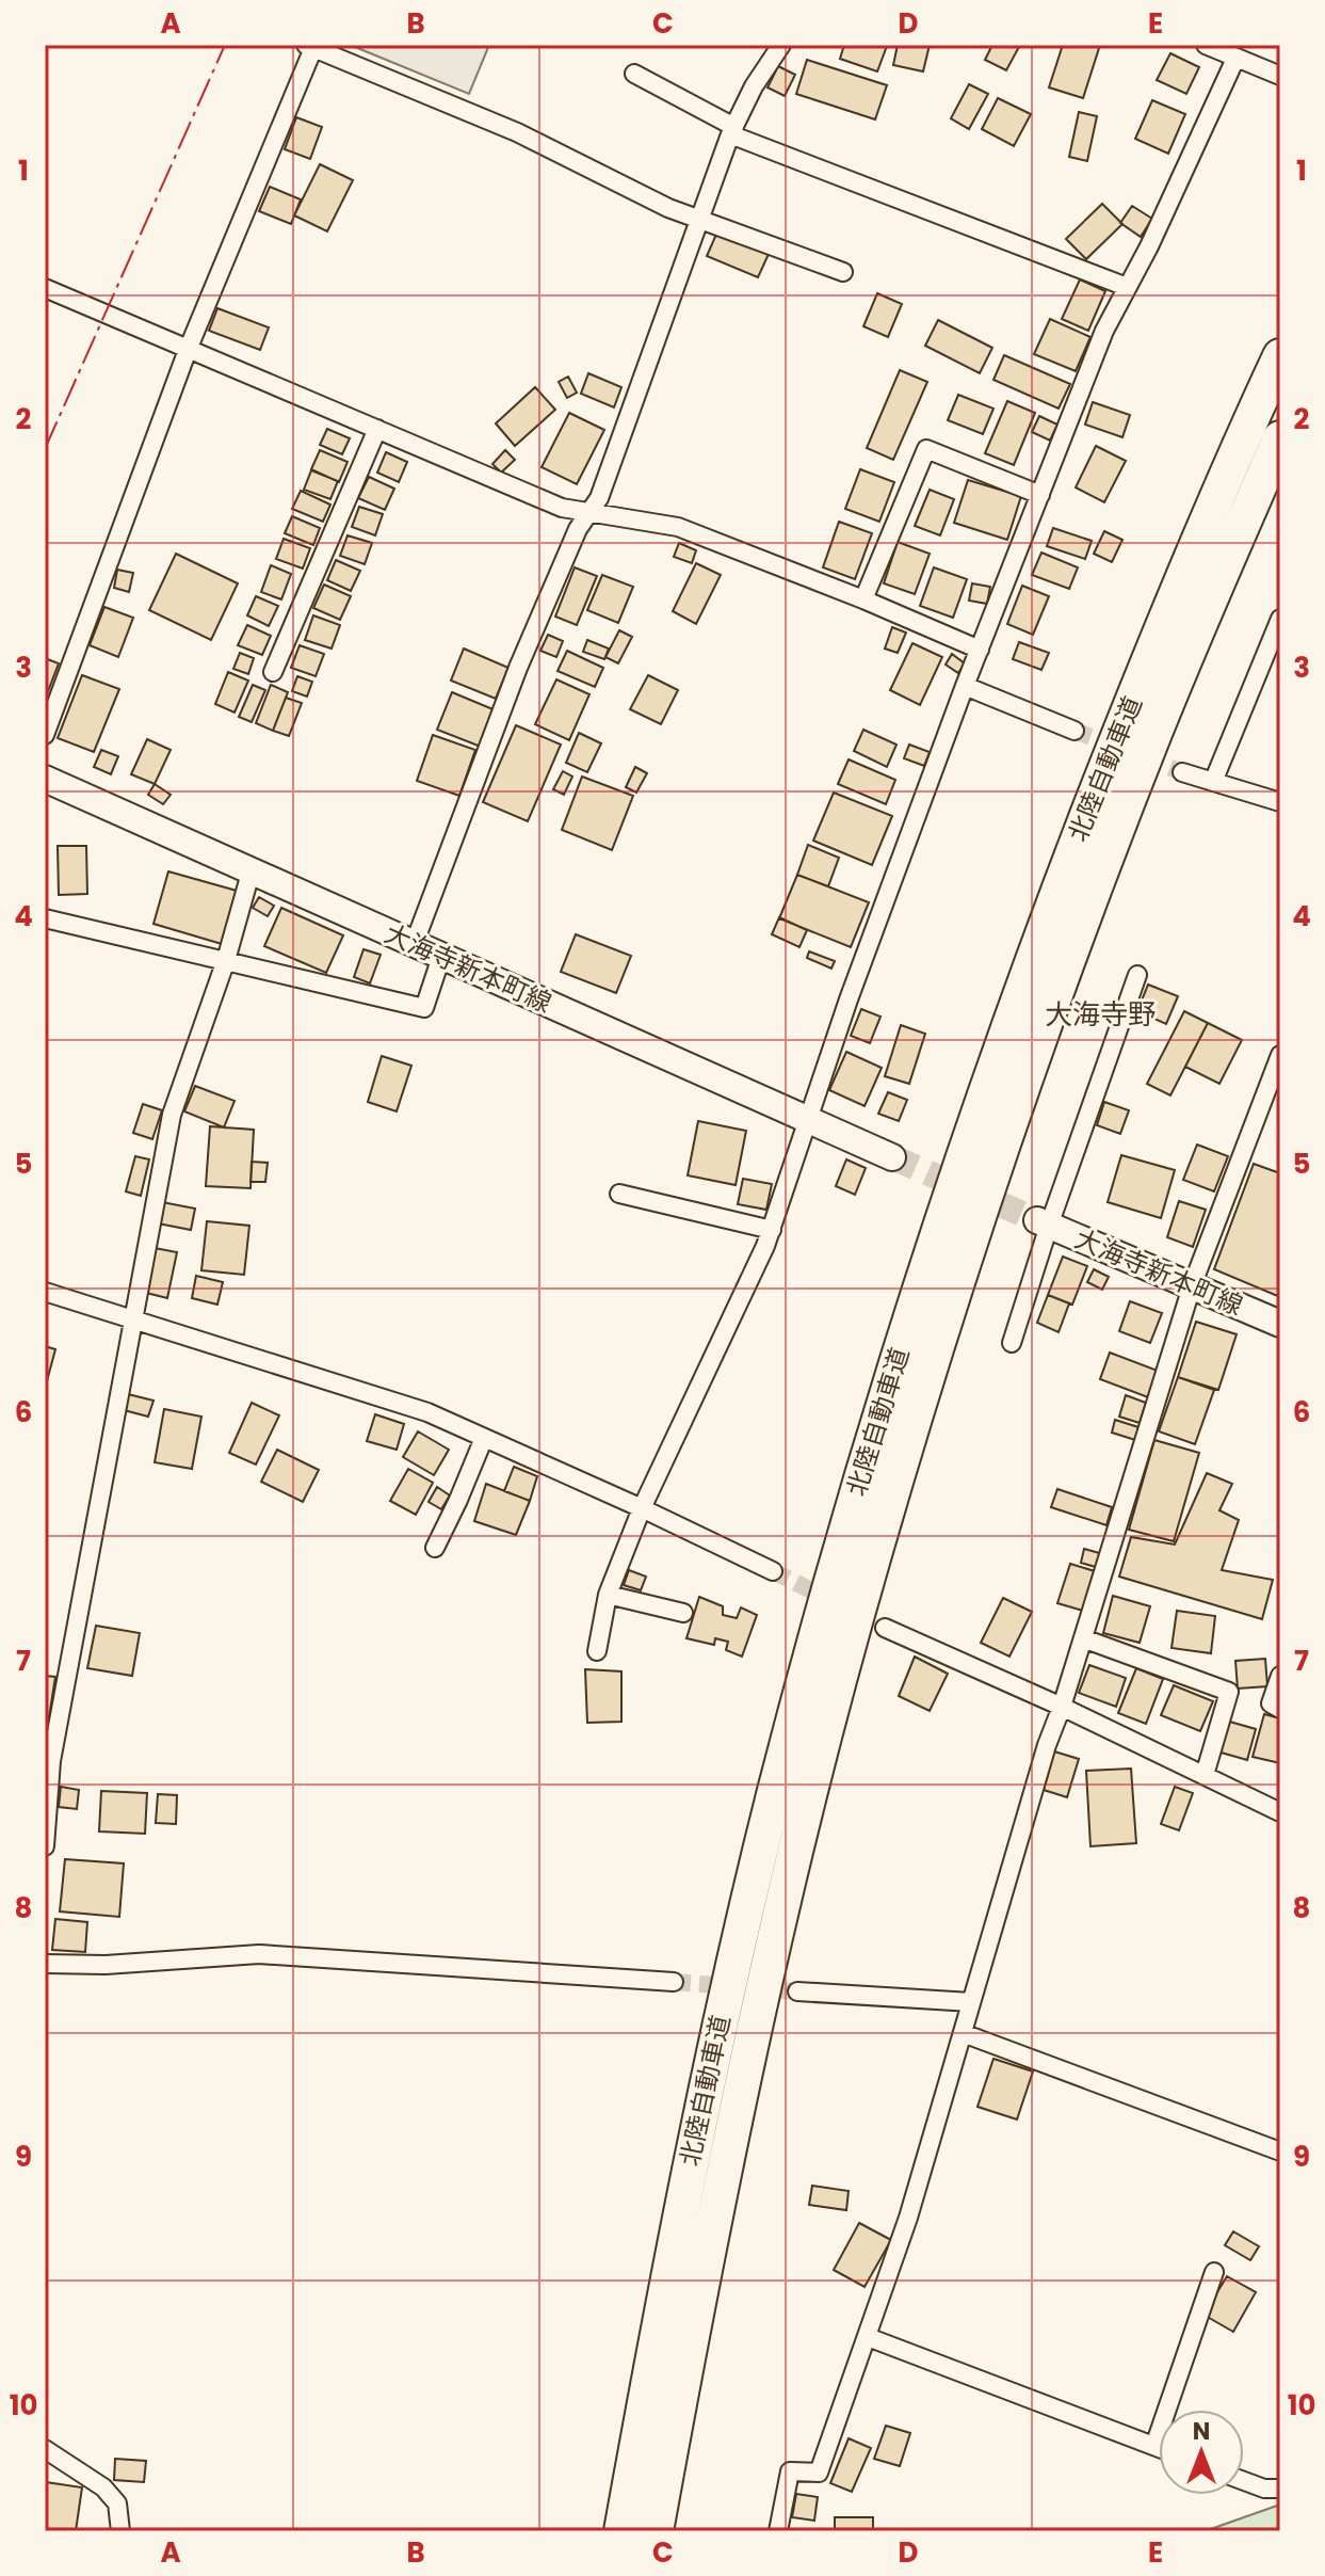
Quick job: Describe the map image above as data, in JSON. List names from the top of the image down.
{
  "streets": {
    "highway": ["北陸自動車道"],
    "main road": ["大海寺新本町線"]
  },
  "districts": ["大海寺野"],
  "north": "top",
  "grid": {
    "columns": [
      "A",
      "B",
      "C",
      "D",
      "E"
    ],
    "rows": [
      "1",
      "2",
      "3",
      "4",
      "5",
      "6",
      "7",
      "8",
      "9",
      "10"
    ]
  }
}
